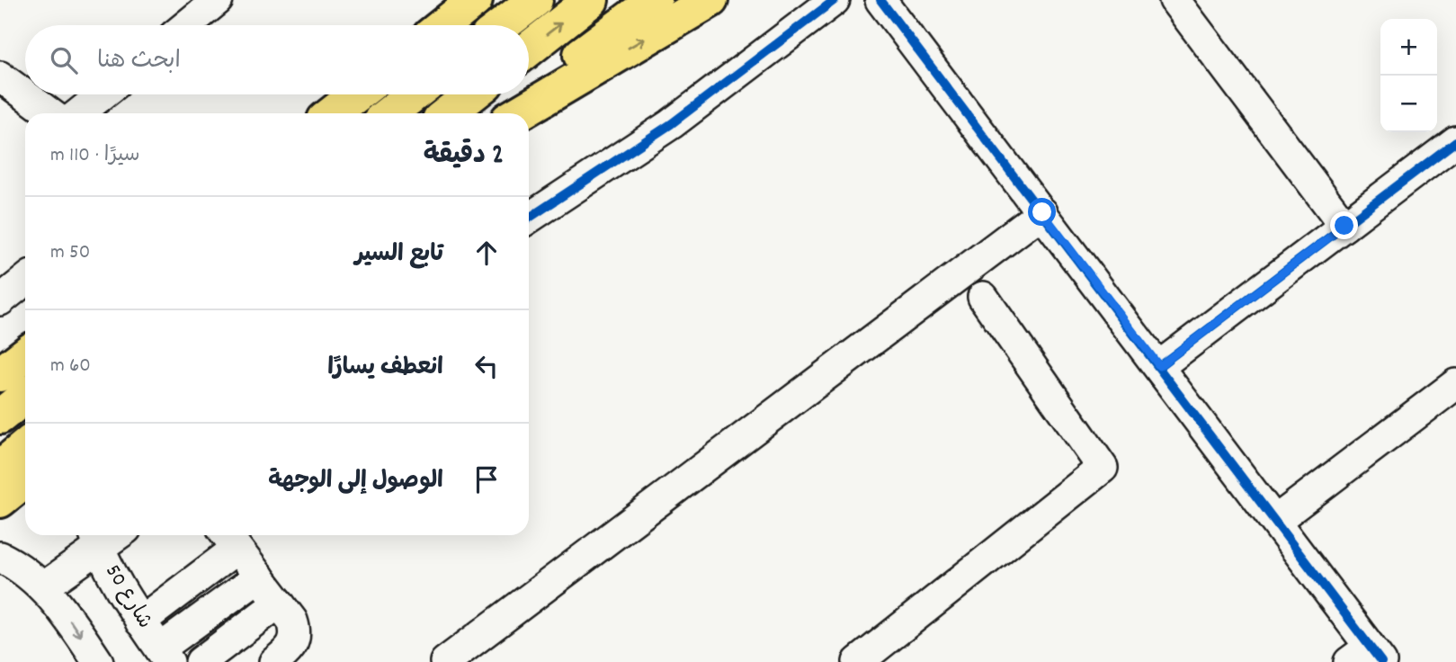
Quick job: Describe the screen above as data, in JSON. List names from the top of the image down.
{
  "streets": {
    "street": ["شارع 50"]
  },
  "page": {
    "map_buttons": ["+", "−"],
    "search": "ابحث هنا",
    "heading": ["2 دقيقة", "سيرًا · 110 m"],
    "list": [
      ["تابع السير", "50 m"],
      ["انعطف يسارًا", "60 m"],
      "الوصول إلى الوجهة"
    ]
  }
}
